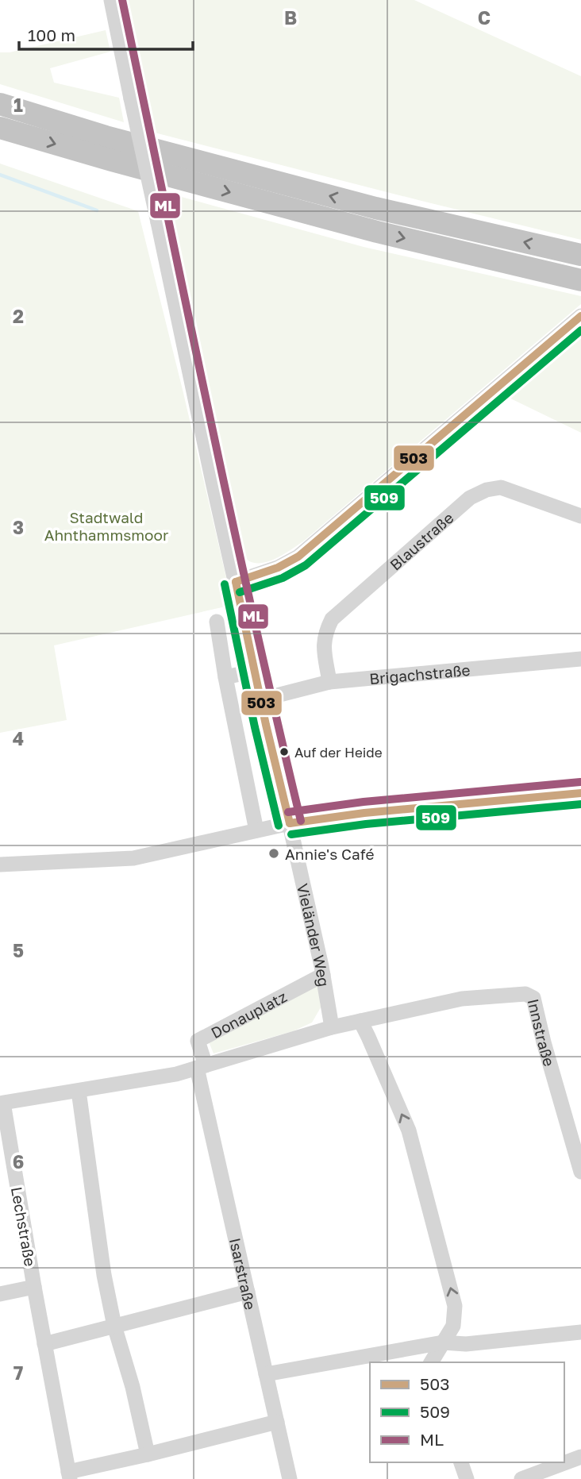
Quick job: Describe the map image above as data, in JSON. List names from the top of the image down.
{
  "streets": {
    "street": [
      "Blaustraße",
      "Brigachstraße",
      "Vieländer Weg",
      "Donauplatz",
      "Innstraße",
      "Lechstraße",
      "Isarstraße"
    ]
  },
  "crossings": [
    ["Blaustraße", "Brigachstraße"],
    ["Brigachstraße", "Vieländer Weg"],
    ["Vieländer Weg", "Donauplatz"],
    ["Donauplatz", "Lechstraße"],
    ["Donauplatz", "Isarstraße"],
    ["Lechstraße", "Isarstraße"]
  ],
  "parks": ["Stadtwald Ahnthammsmoor"],
  "places": ["Auf der Heide", "Annie's Café"],
  "lines": ["transit line ML", "transit line 503", "transit line 509"],
  "legend": ["503", "509", "ML"],
  "scale_bar": "100 m",
  "grid": {
    "columns": ["B", "C"],
    "rows": [
      "1",
      "2",
      "3",
      "4",
      "5",
      "6",
      "7"
    ]
  }
}
